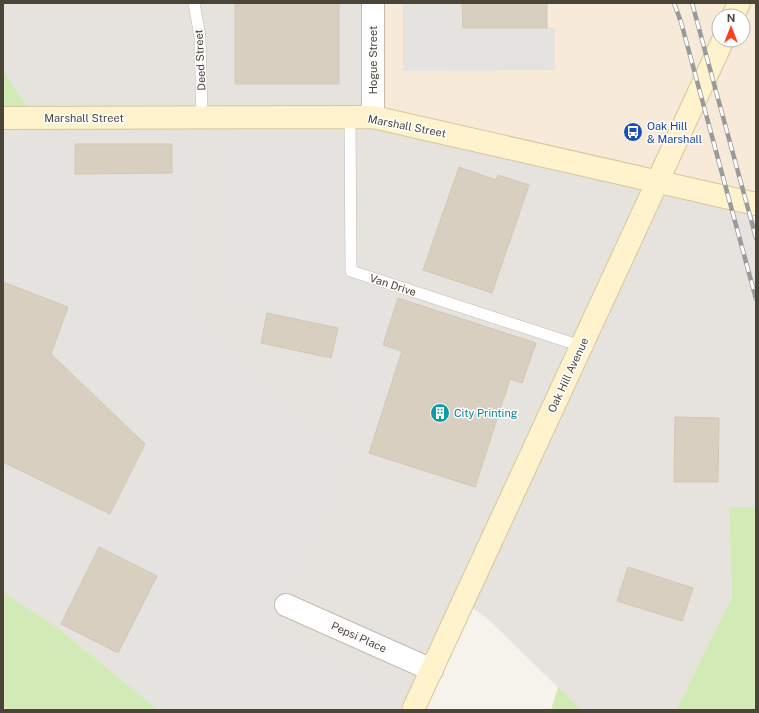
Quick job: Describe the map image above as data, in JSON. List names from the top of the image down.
{
  "streets": {
    "street": [
      "Hogue Street",
      "Marshall Street",
      "Oak Hill Avenue",
      "Pepsi Place"
    ],
    "lane": ["Deed Street", "Van Drive"]
  },
  "crossings": [
    ["Deed Street", "Marshall Street"],
    ["Hogue Street", "Marshall Street"],
    ["Marshall Street", "Van Drive"],
    ["Marshall Street", "Oak Hill Avenue"],
    ["Van Drive", "Oak Hill Avenue"],
    ["Oak Hill Avenue", "Pepsi Place"]
  ],
  "places": {
    "bus stop": ["Oak Hill & Marshall"],
    "building": ["City Printing"]
  },
  "north": "top"
}
